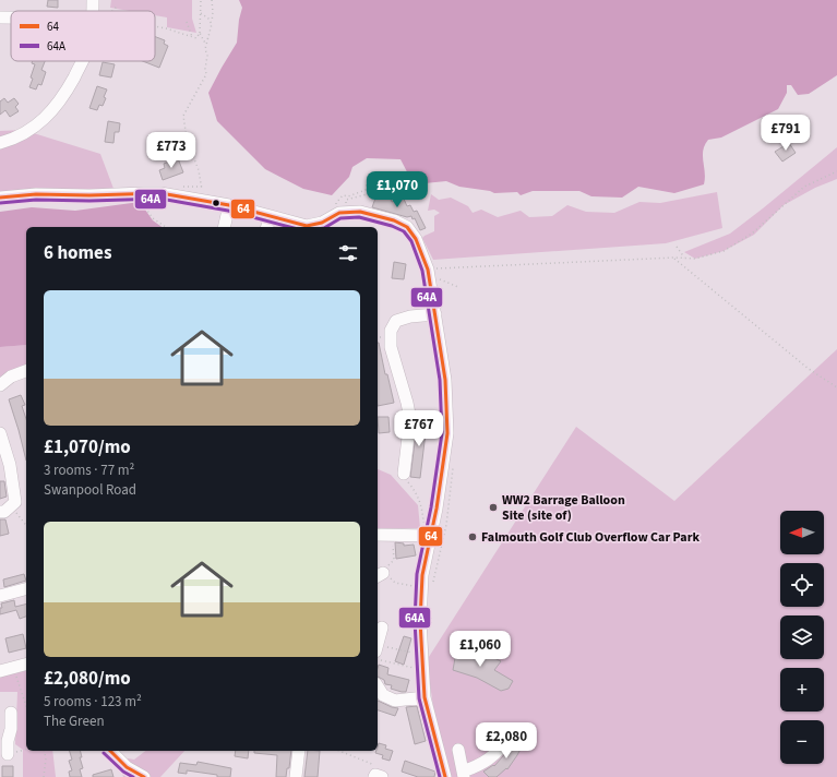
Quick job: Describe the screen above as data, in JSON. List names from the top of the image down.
{
  "places": ["WW2 Barrage Balloon Site (site of)", "Falmouth Golf Club Overflow Car Park"],
  "lines": ["transit line 64", "transit line 64A"],
  "legend": ["64", "64A"],
  "north": "left",
  "page": {
    "price": [
      "£791",
      "£773",
      "£1,070",
      "£767",
      "£1,060",
      "£2,080"
    ],
    "heading": "6 homes",
    "list": [
      {
        "name": "£1,070/mo",
        "note": "3 rooms · 77 m² · Swanpool Road"
      },
      {
        "name": "£2,080/mo",
        "note": "5 rooms · 123 m² · The Green"
      }
    ],
    "map_buttons": ["+", "−"]
  }
}
